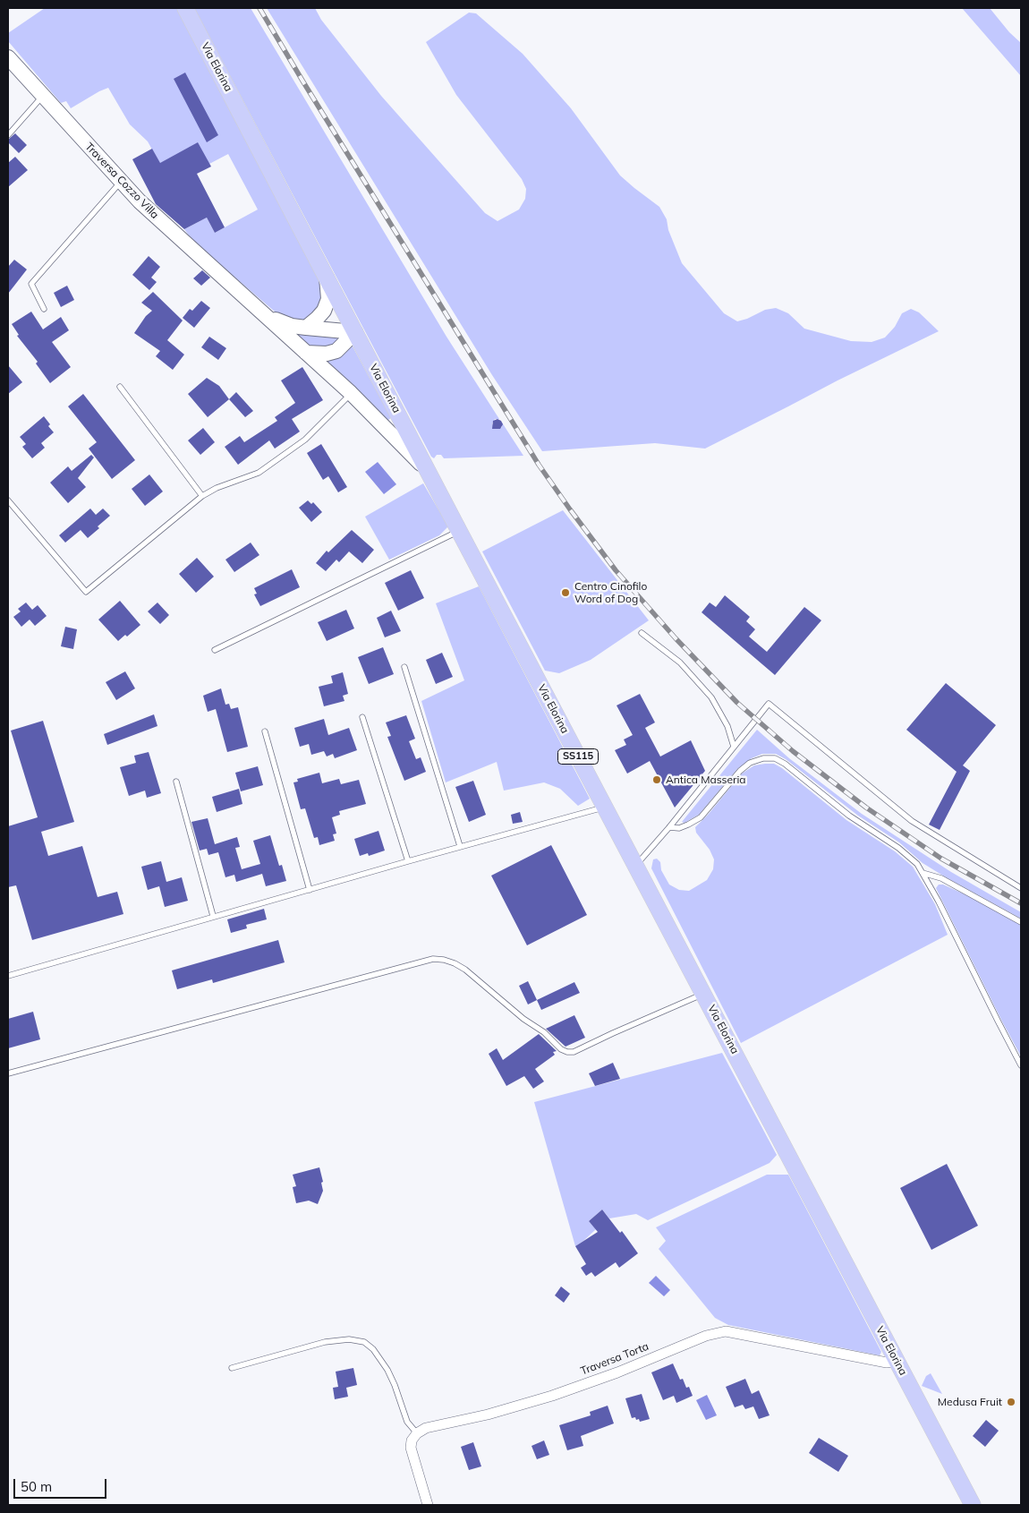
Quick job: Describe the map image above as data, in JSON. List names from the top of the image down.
{
  "streets": {
    "main road": ["Via Elorina", "SS115"],
    "street": ["Traversa Cozzo Villa", "Traversa Torta"]
  },
  "crossings": [
    ["Via Elorina", "Traversa Cozzo Villa"],
    ["Via Elorina", "Traversa Torta"]
  ],
  "places": ["Centro Cinofilo Word of Dog", "Antica Masseria", "Medusa Fruit"],
  "scale_bar": "50 m"
}
